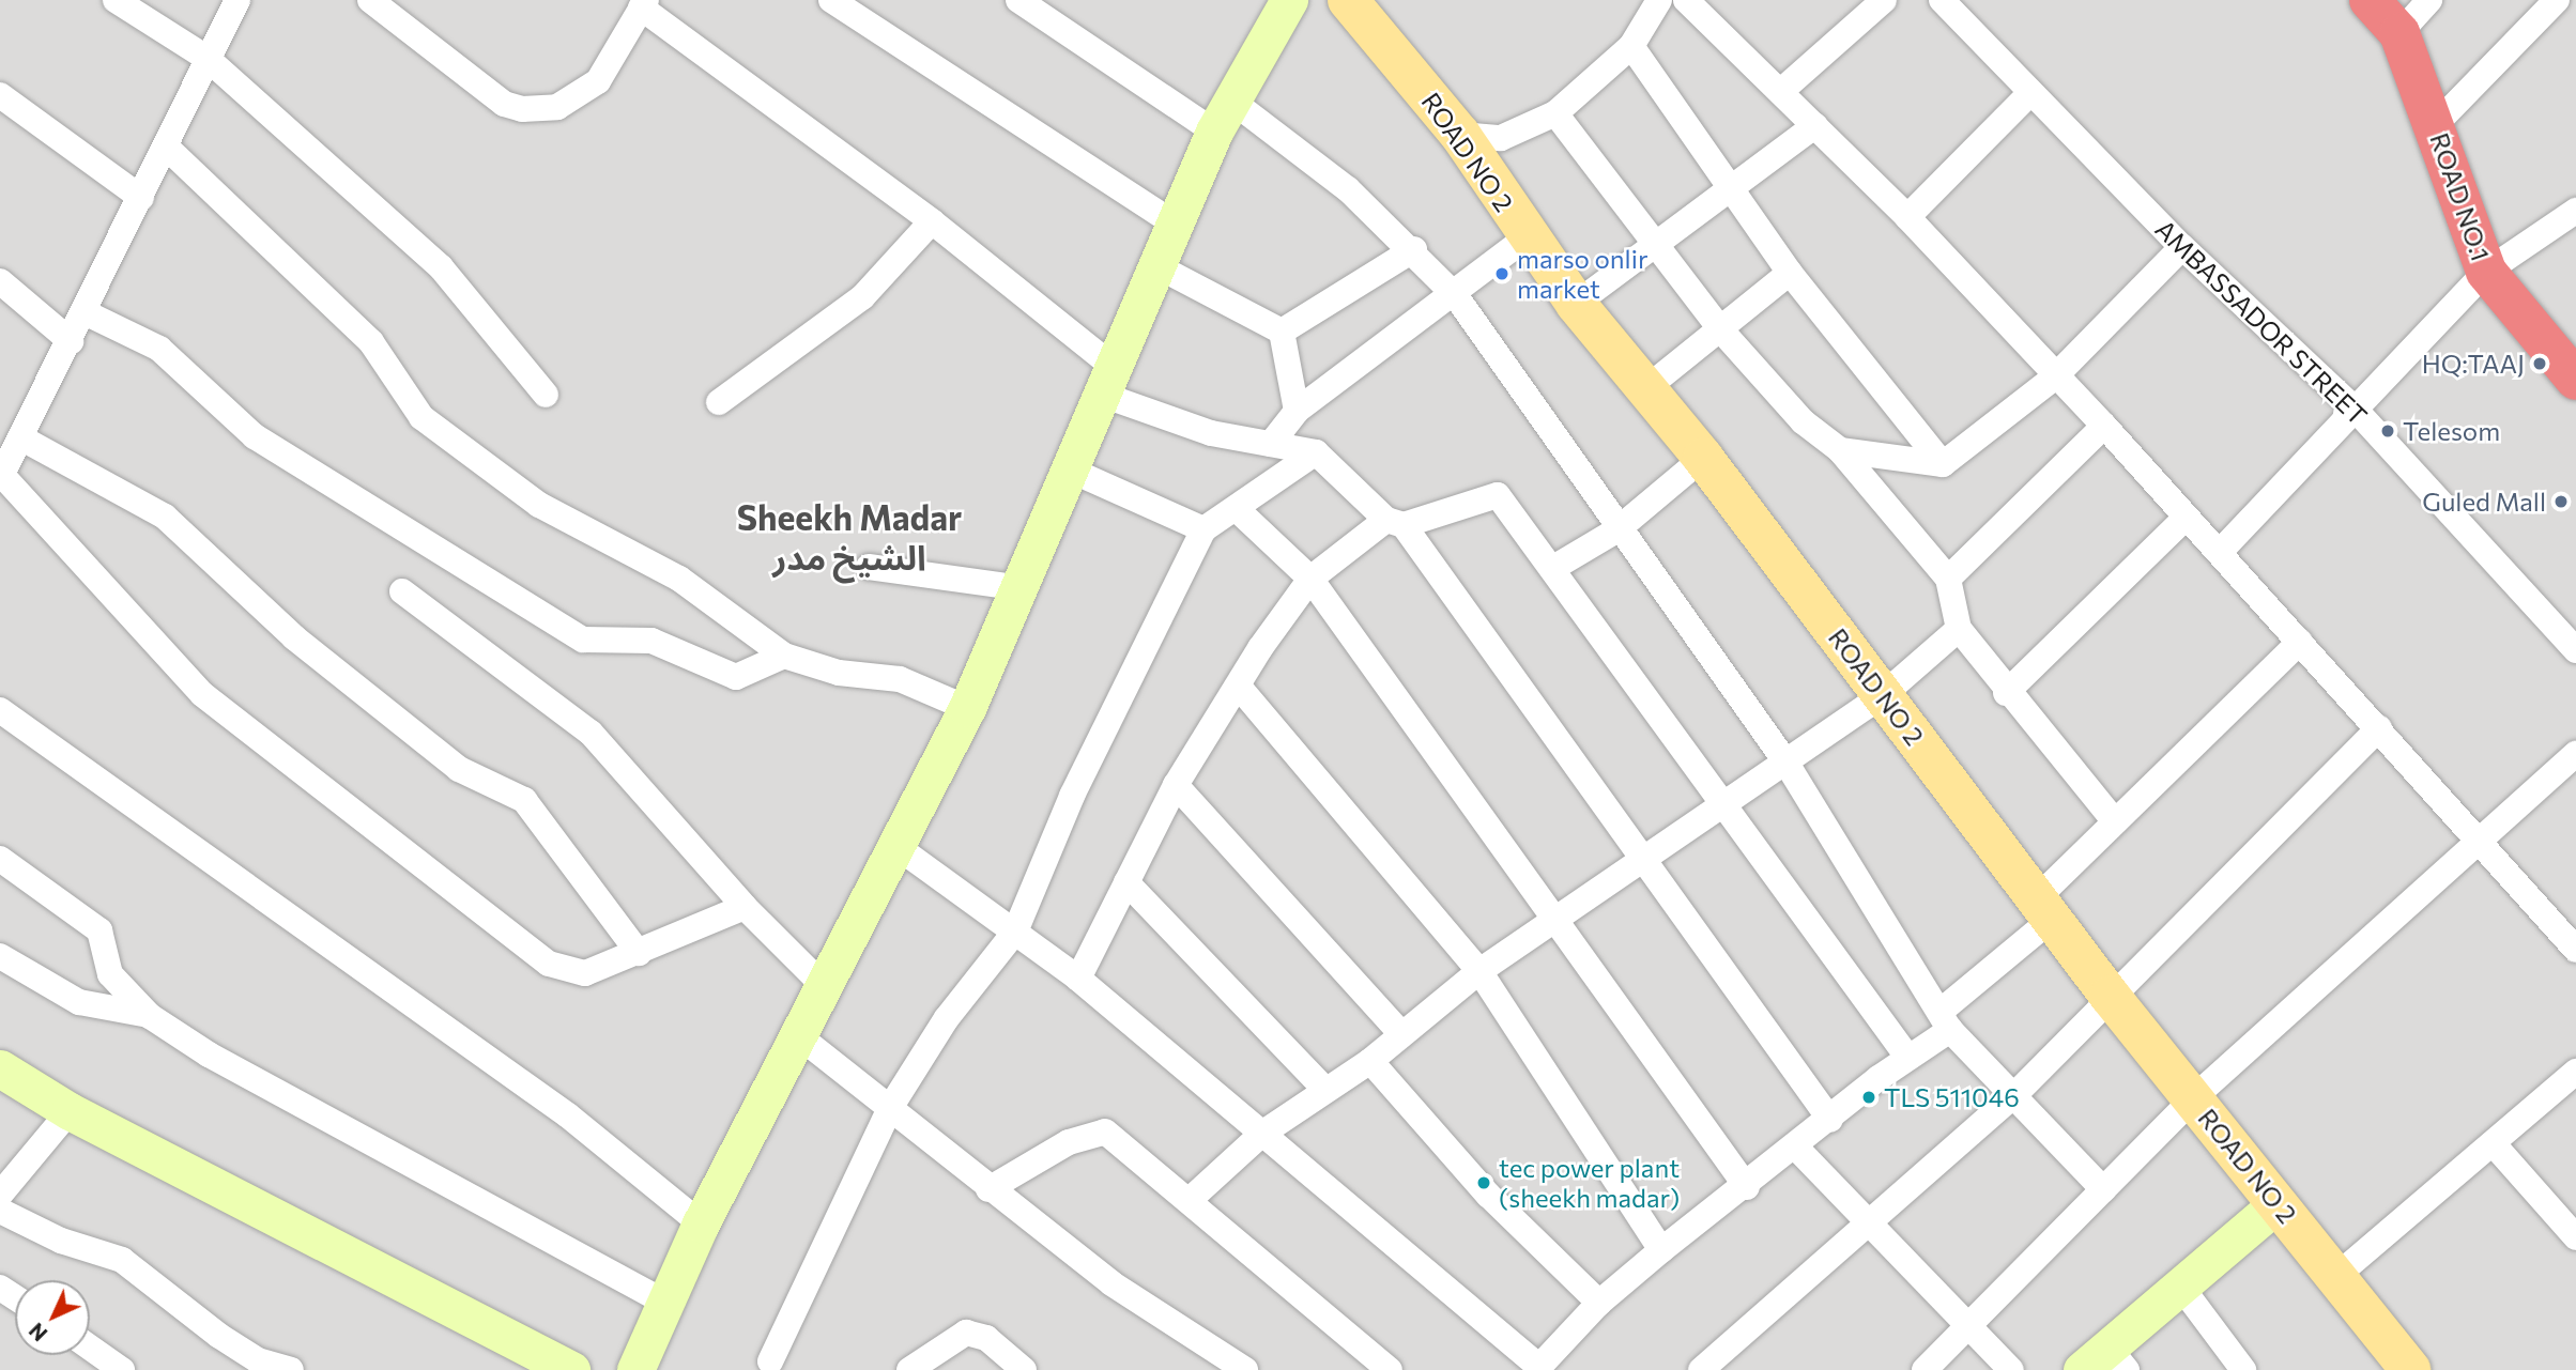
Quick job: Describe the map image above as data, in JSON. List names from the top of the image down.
{
  "streets": {
    "highway": ["ROAD NO.1"],
    "main road": ["ROAD NO 2"],
    "street": ["AMBASSADOR STREET"]
  },
  "districts": ["Sheekh Madar الشيخ مدر"],
  "places": [
    "marso onlir market",
    "HQ:TAAJ",
    "Telesom",
    "Guled Mall",
    "TLS 511046",
    "tec power plant (sheekh madar)"
  ],
  "north": "bottom left"
}
